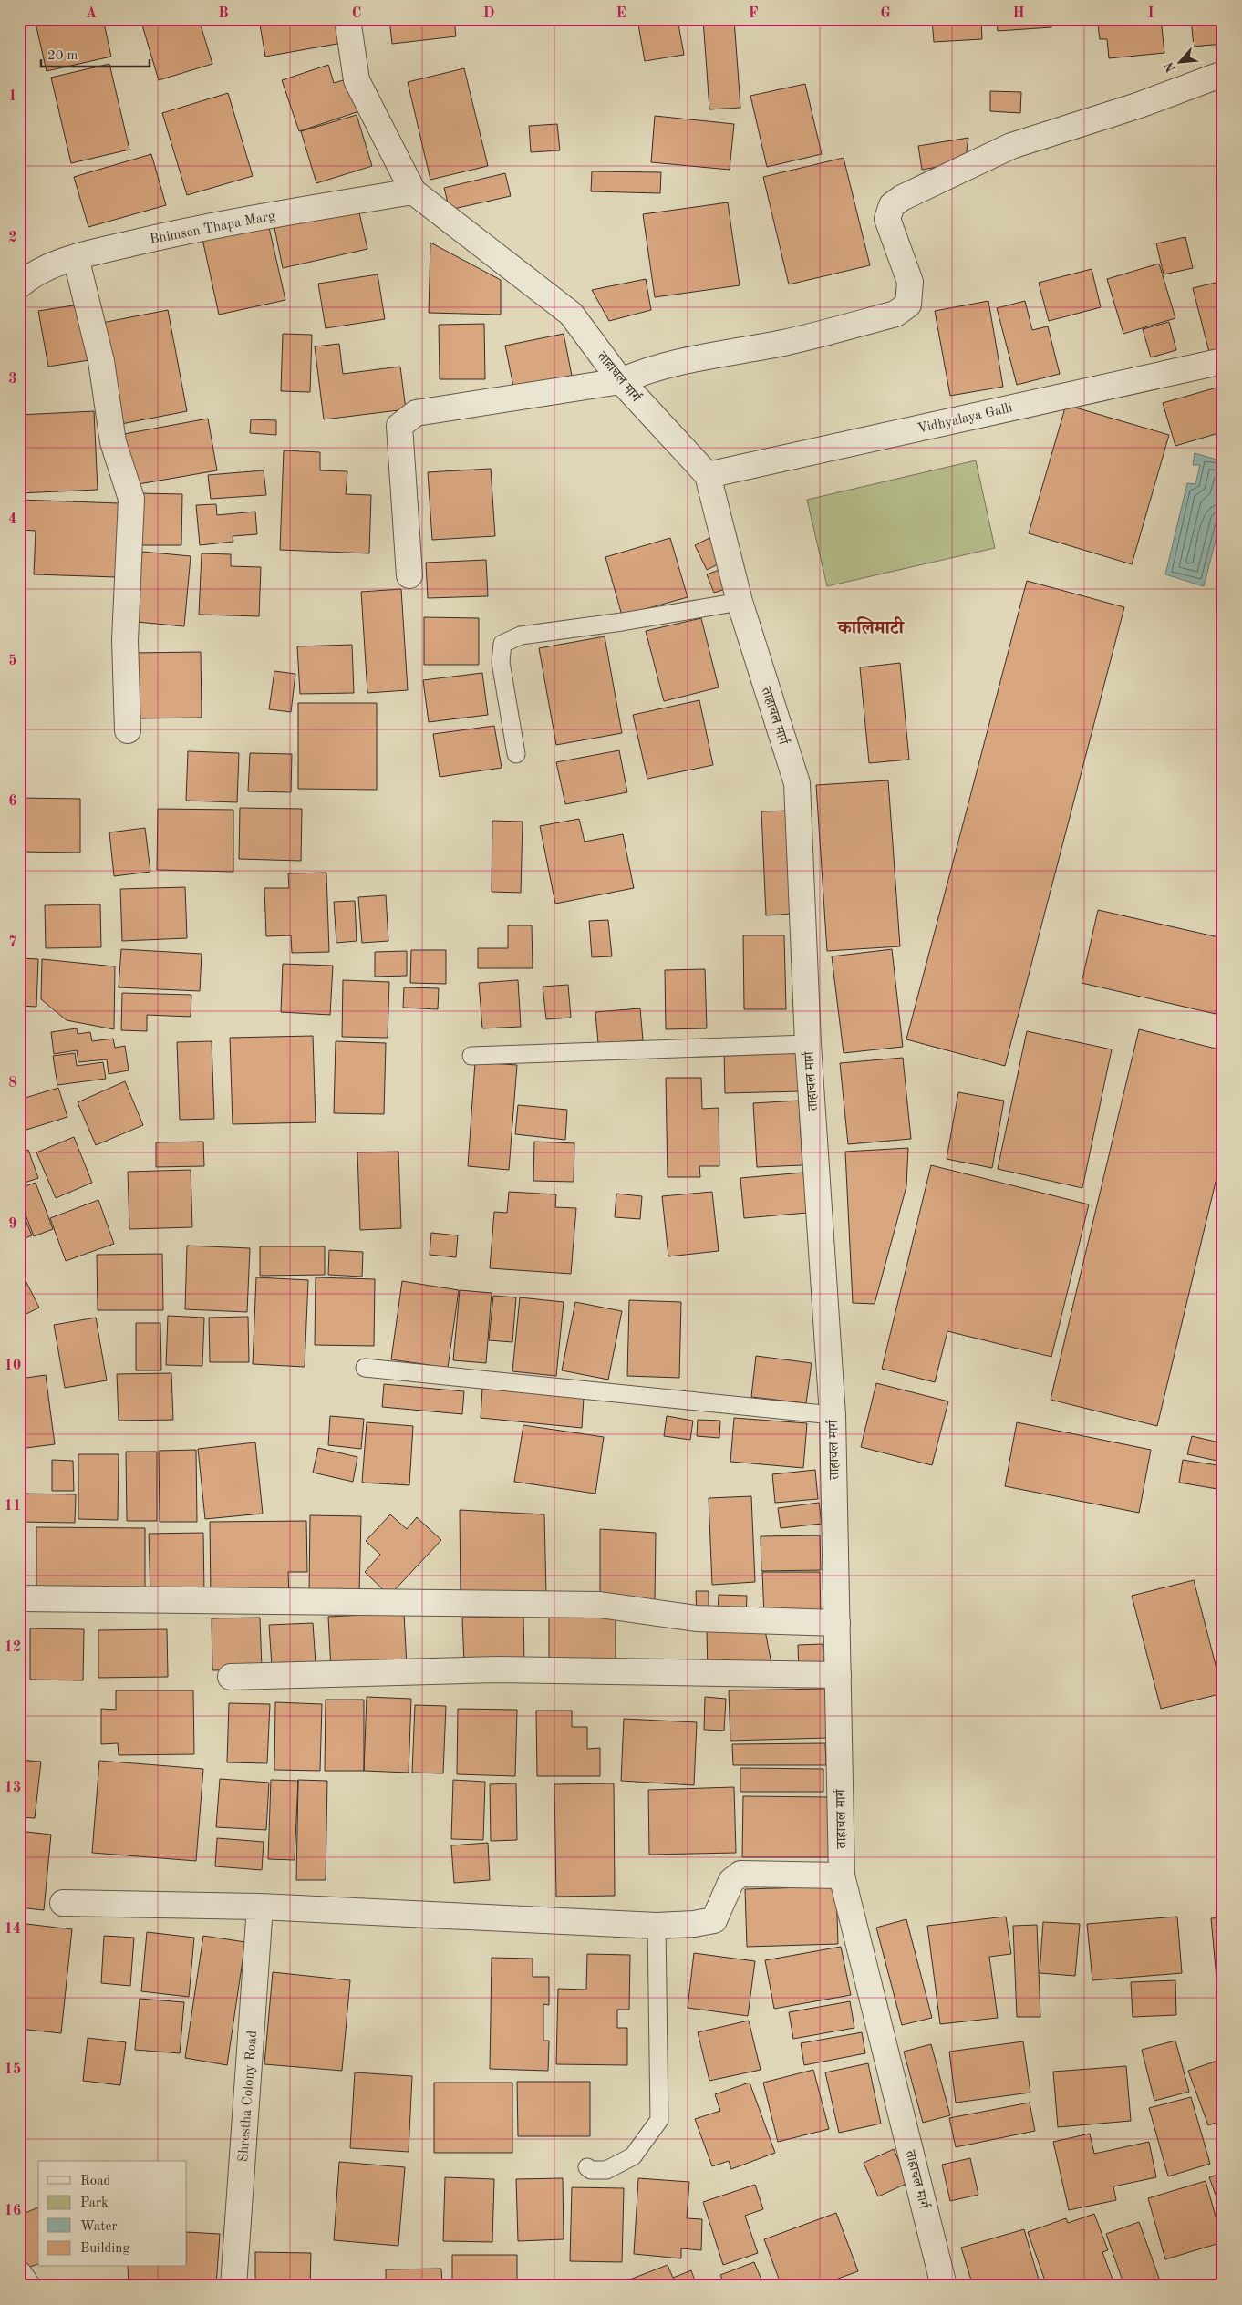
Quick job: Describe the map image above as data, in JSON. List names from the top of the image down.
{
  "streets": {
    "street": [
      "Bhimsen Thapa Marg",
      "ताहाचल मार्ग",
      "Vidhyalaya Galli",
      "Shrestha Colony Road"
    ]
  },
  "crossings": [
    ["Bhimsen Thapa Marg", "ताहाचल मार्ग"],
    ["ताहाचल मार्ग", "Vidhyalaya Galli"]
  ],
  "districts": ["कालिमाटी"],
  "legend": [
    "Road",
    "Park",
    "Water",
    "Building"
  ],
  "scale_bar": "20 m",
  "north": "bottom left",
  "grid": {
    "columns": [
      "A",
      "B",
      "C",
      "D",
      "E",
      "F",
      "G",
      "H",
      "I"
    ],
    "rows": [
      "1",
      "2",
      "3",
      "4",
      "5",
      "6",
      "7",
      "8",
      "9",
      "10",
      "11",
      "12",
      "13",
      "14",
      "15",
      "16"
    ]
  }
}
